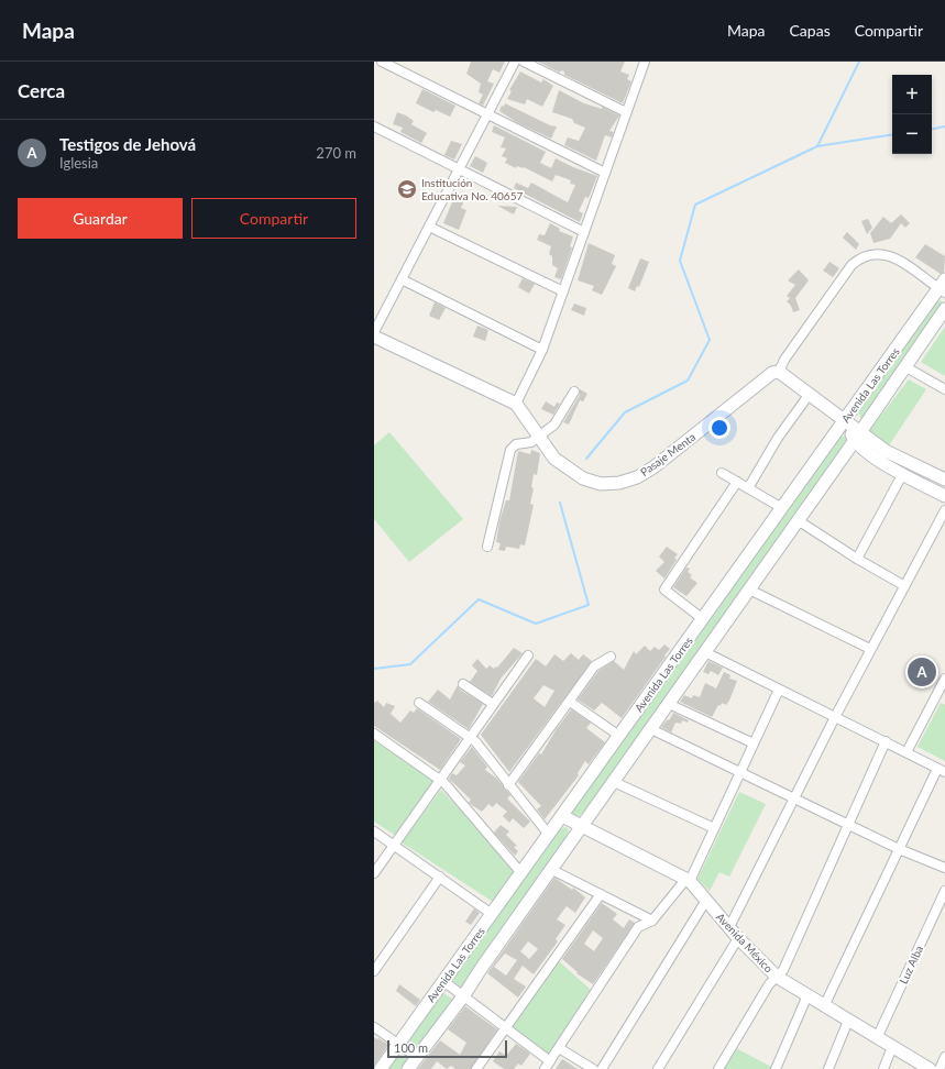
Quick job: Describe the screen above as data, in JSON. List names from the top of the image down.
{
  "streets": {
    "street": [
      "Avenida Las Torres",
      "Pasaje Menta",
      "Avenida México",
      "Luz Alba"
    ]
  },
  "crossings": [
    ["Avenida Las Torres", "Avenida México"],
    ["Avenida México", "Luz Alba"]
  ],
  "places": {
    "school or university": ["Institución Educativa No. 40657"]
  },
  "scale_bar": "100 m",
  "page": {
    "header": "Mapa",
    "nav": ["Mapa", "Capas", "Compartir"],
    "heading": "Cerca",
    "map_buttons": ["+", "−"],
    "list": [
      {
        "mark": "A",
        "name": "Testigos de Jehová",
        "note": "Iglesia",
        "value": "270 m"
      }
    ],
    "buttons": ["Guardar", "Compartir"],
    "pins": "A",
    "scale": "100 m"
  }
}
